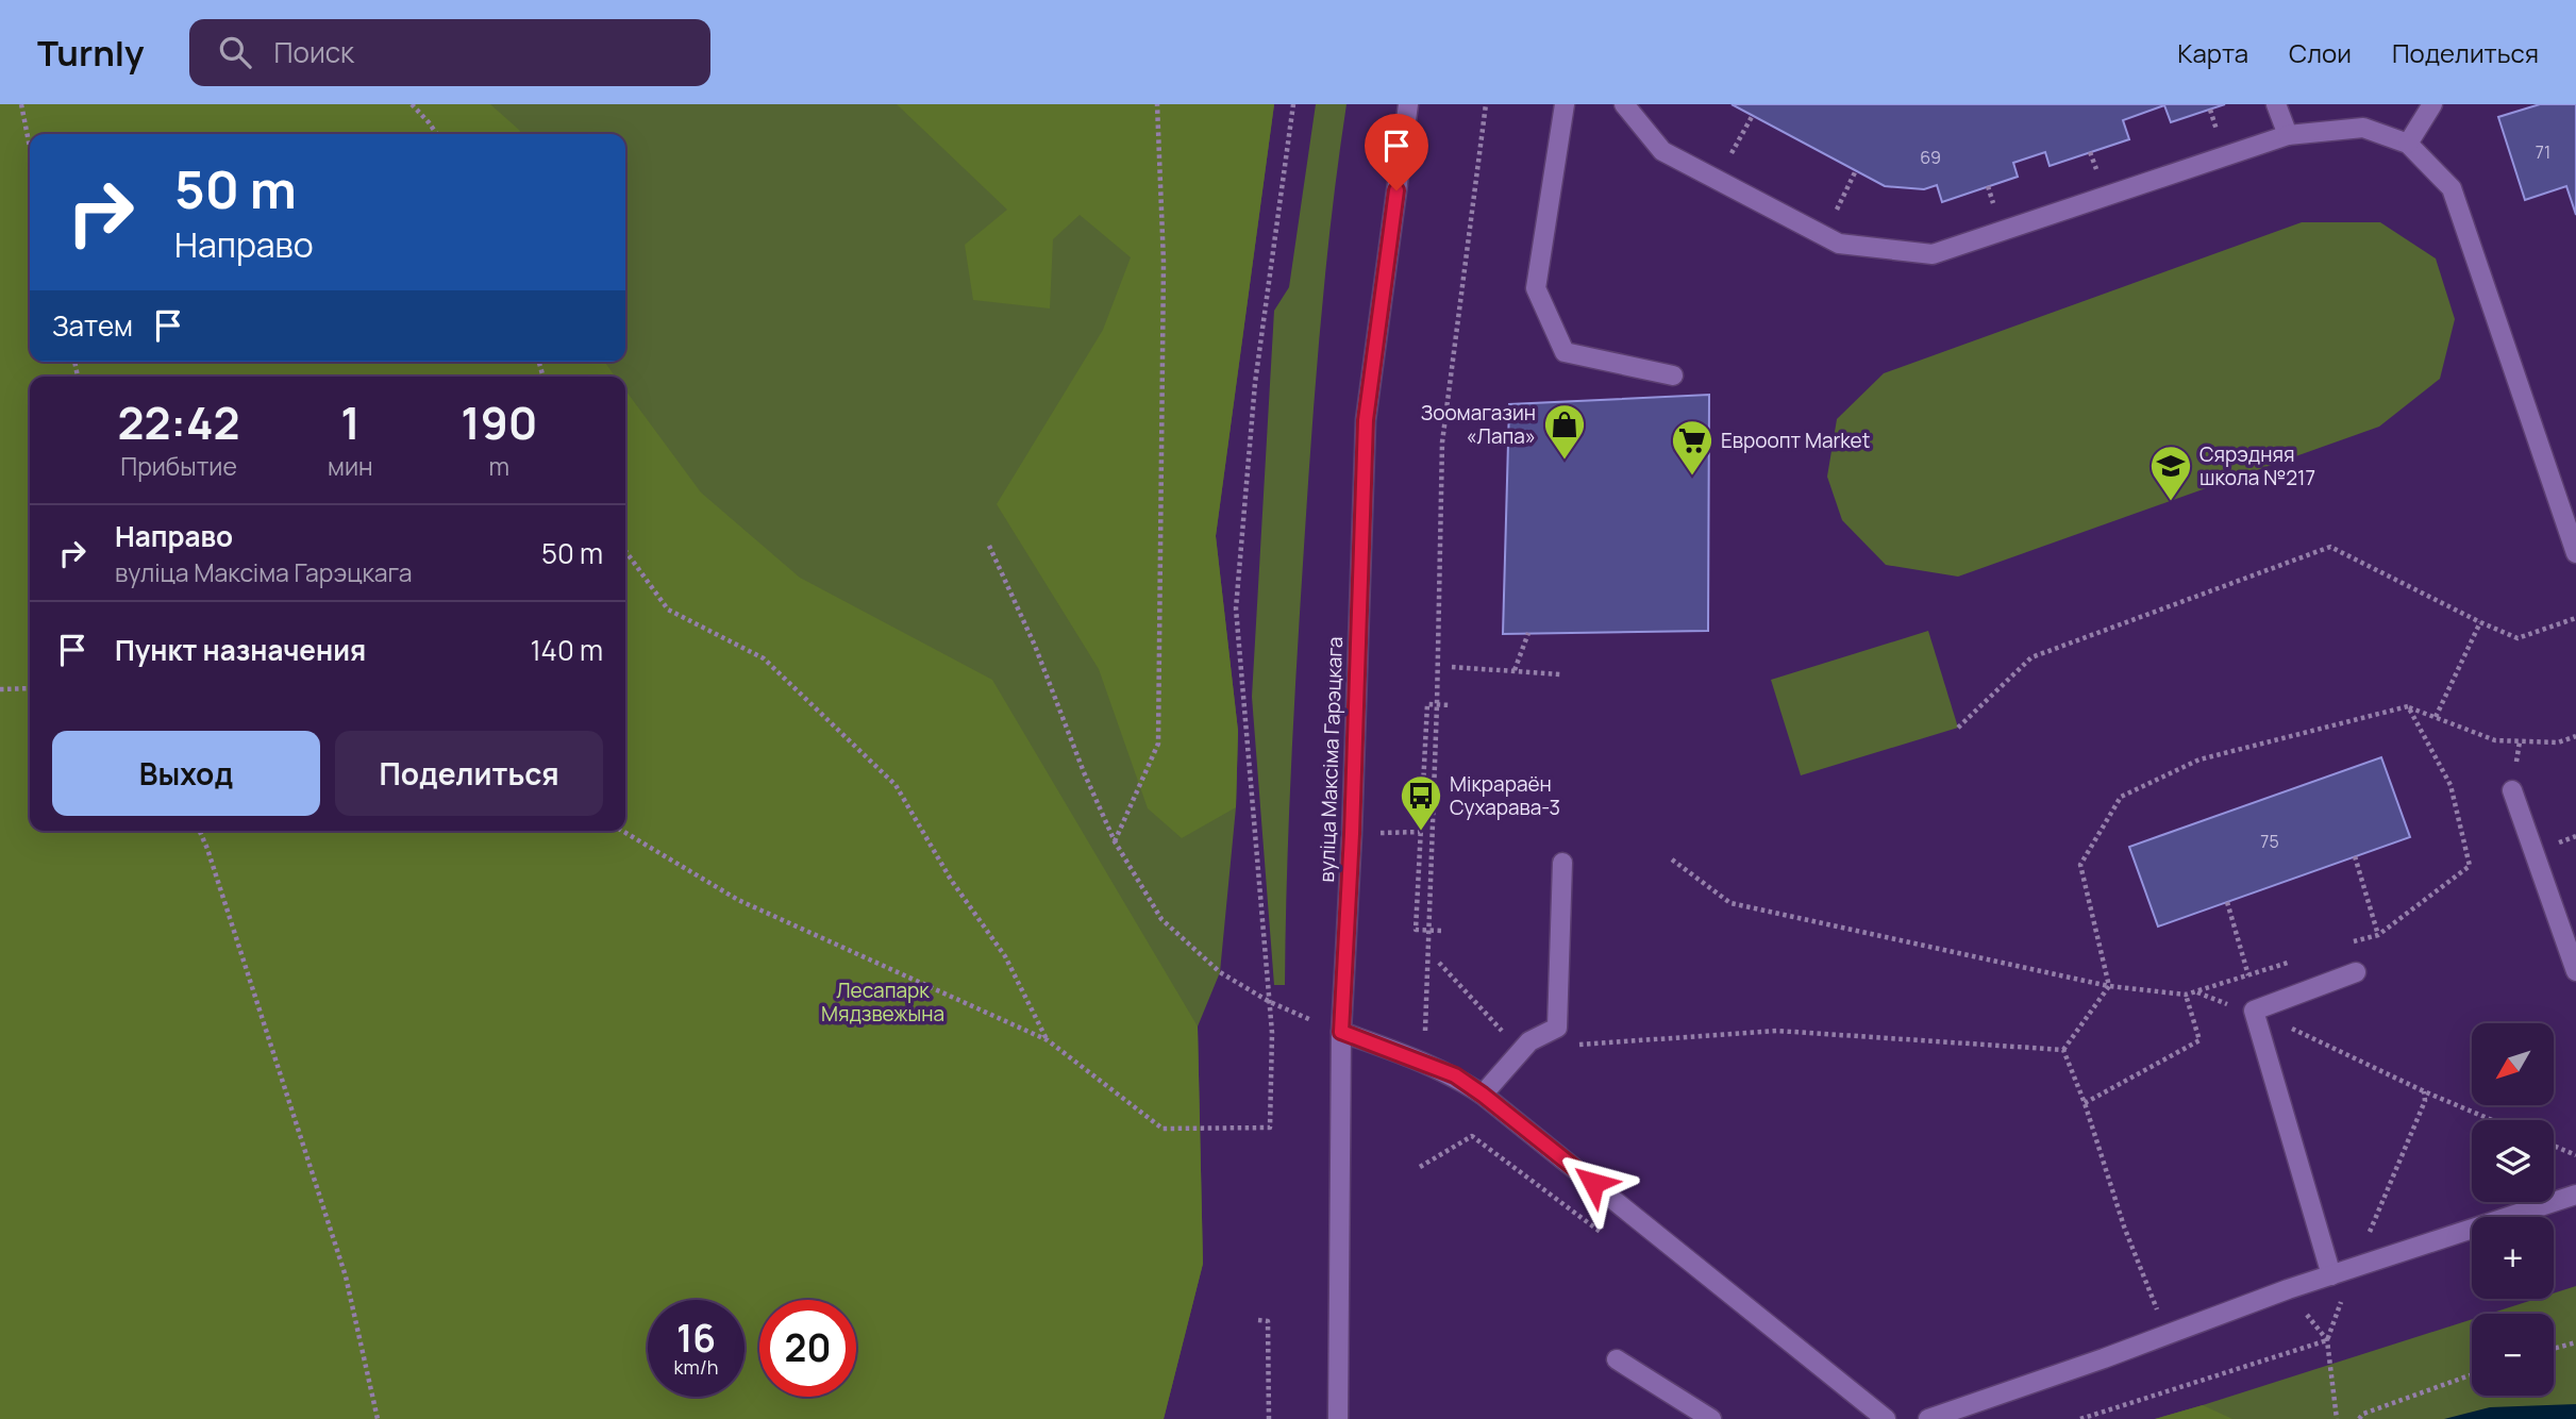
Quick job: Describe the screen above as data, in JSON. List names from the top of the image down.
{
  "streets": {
    "main road": ["вуліца Максіма Гарэцкага"]
  },
  "parks": ["Лесапарк Мядзвежына"],
  "places": {
    "shop": ["Зоомагазин «Лапа»"],
    "supermarket": ["Евроопт Market"],
    "school or university": ["Сярэдняя школа №217"],
    "bus stop": ["Мікрараён Сухарава-3"]
  },
  "house_numbers": ["71", "69", "75"],
  "north": "bottom left",
  "page": {
    "header": "Turnly",
    "search": "Поиск",
    "nav": ["Карта", "Слои", "Поделиться"],
    "turn": ["50 m", "Направо"],
    "then": "Затем",
    "eta": [
      "22:42",
      "Прибытие",
      "1",
      "мин",
      "190",
      "m"
    ],
    "list": [
      {
        "name": "Направо",
        "note": "вуліца Максіма Гарэцкага",
        "value": "50 m"
      },
      {
        "name": "Пункт назначения",
        "value": "140 m"
      }
    ],
    "buttons": ["Выход", "Поделиться"],
    "map_buttons": ["+", "−"],
    "speed": "16 km/h",
    "limit": "20"
  }
}
